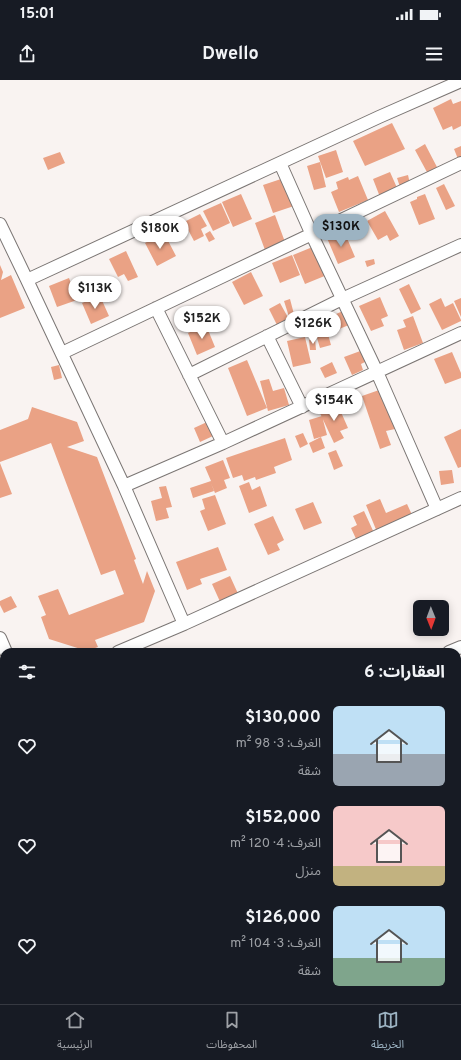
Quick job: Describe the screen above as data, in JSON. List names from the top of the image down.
{
  "north": "bottom",
  "page": {
    "status": "15:01",
    "header": "Dwello",
    "price": [
      "$130K",
      "$180K",
      "$113K",
      "$152K",
      "$126K",
      "$154K"
    ],
    "heading": "العقارات: 6",
    "list": [
      {
        "name": "$130,000",
        "note": "الغرف: 3 · 98 m² · شقة"
      },
      {
        "name": "$152,000",
        "note": "الغرف: 4 · 120 m² · منزل"
      },
      {
        "name": "$126,000",
        "note": "الغرف: 3 · 104 m² · شقة"
      }
    ],
    "tabs": ["الخريطة", "المحفوظات", "الرئيسية"]
  }
}
